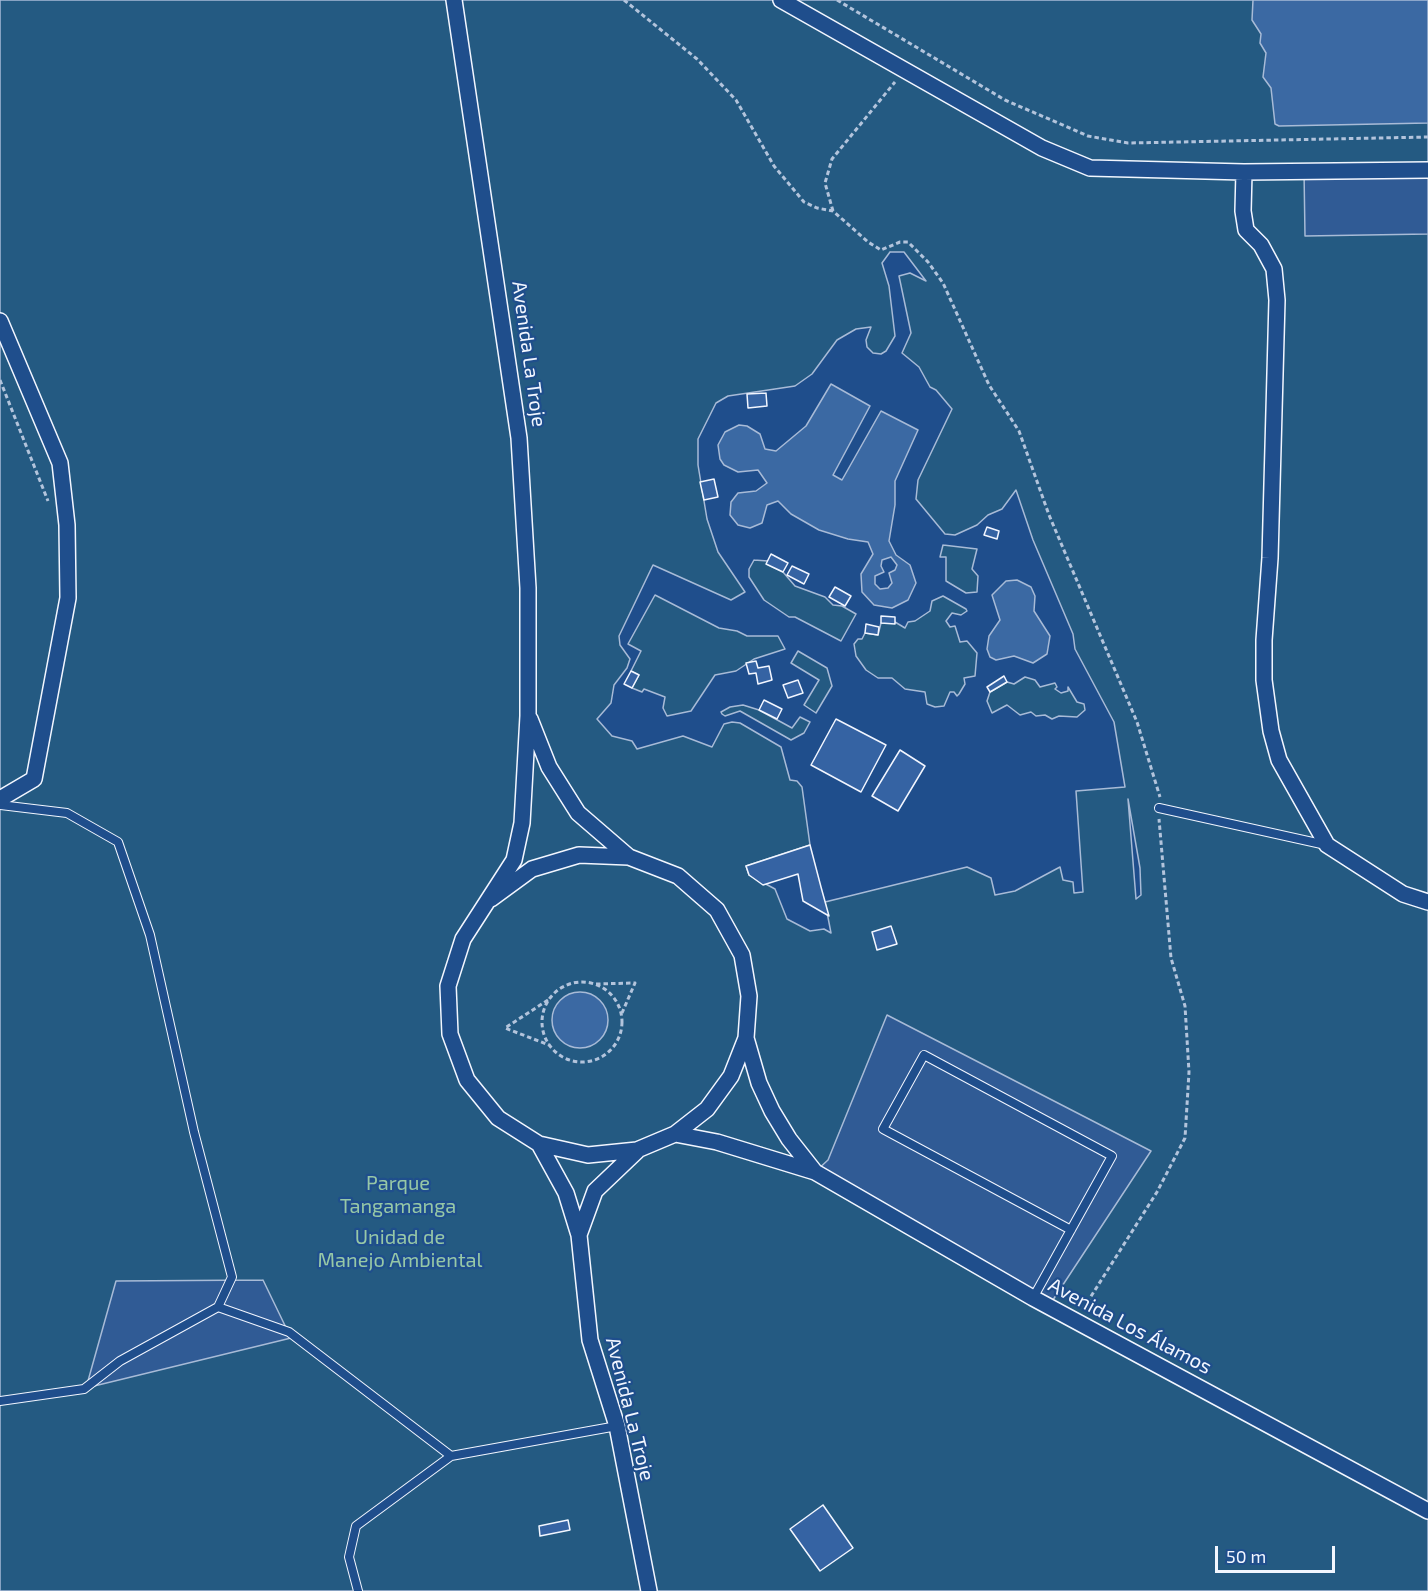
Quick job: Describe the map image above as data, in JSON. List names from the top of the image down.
{
  "streets": {
    "street": ["Avenida La Troje", "Avenida Los Álamos"]
  },
  "parks": ["Parque Tangamanga", "Unidad de Manejo Ambiental"],
  "scale_bar": "50 m"
}
